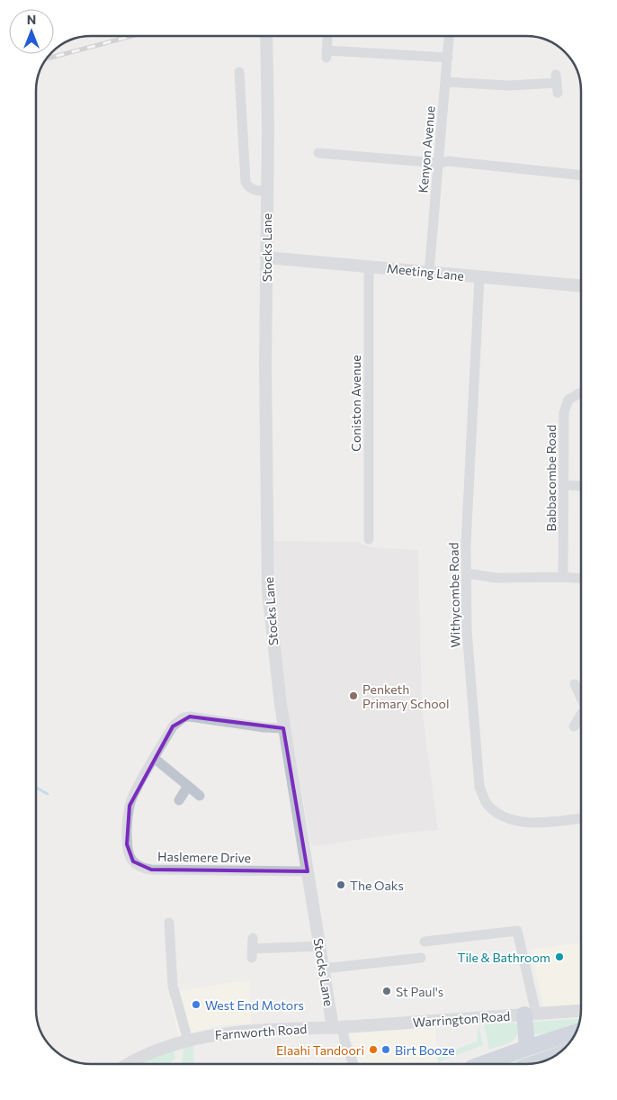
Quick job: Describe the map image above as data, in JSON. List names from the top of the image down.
{
  "streets": {
    "street": [
      "Kenyon Avenue",
      "Stocks Lane",
      "Meeting Lane",
      "Coniston Avenue",
      "Babbacombe Road",
      "Withycombe Road",
      "Haslemere Drive",
      "Warrington Road",
      "Farnworth Road"
    ]
  },
  "crossings": [
    ["Kenyon Avenue", "Meeting Lane"],
    ["Stocks Lane", "Meeting Lane"],
    ["Stocks Lane", "Haslemere Drive"],
    ["Stocks Lane", "Warrington Road"],
    ["Stocks Lane", "Farnworth Road"],
    ["Meeting Lane", "Coniston Avenue"],
    ["Meeting Lane", "Withycombe Road"],
    ["Warrington Road", "Farnworth Road"]
  ],
  "places": [
    "Penketh Primary School",
    "The Oaks",
    "Tile & Bathroom",
    "St Paul's",
    "West End Motors",
    "Elaahi Tandoori",
    "Birt Booze"
  ],
  "north": "top"
}
